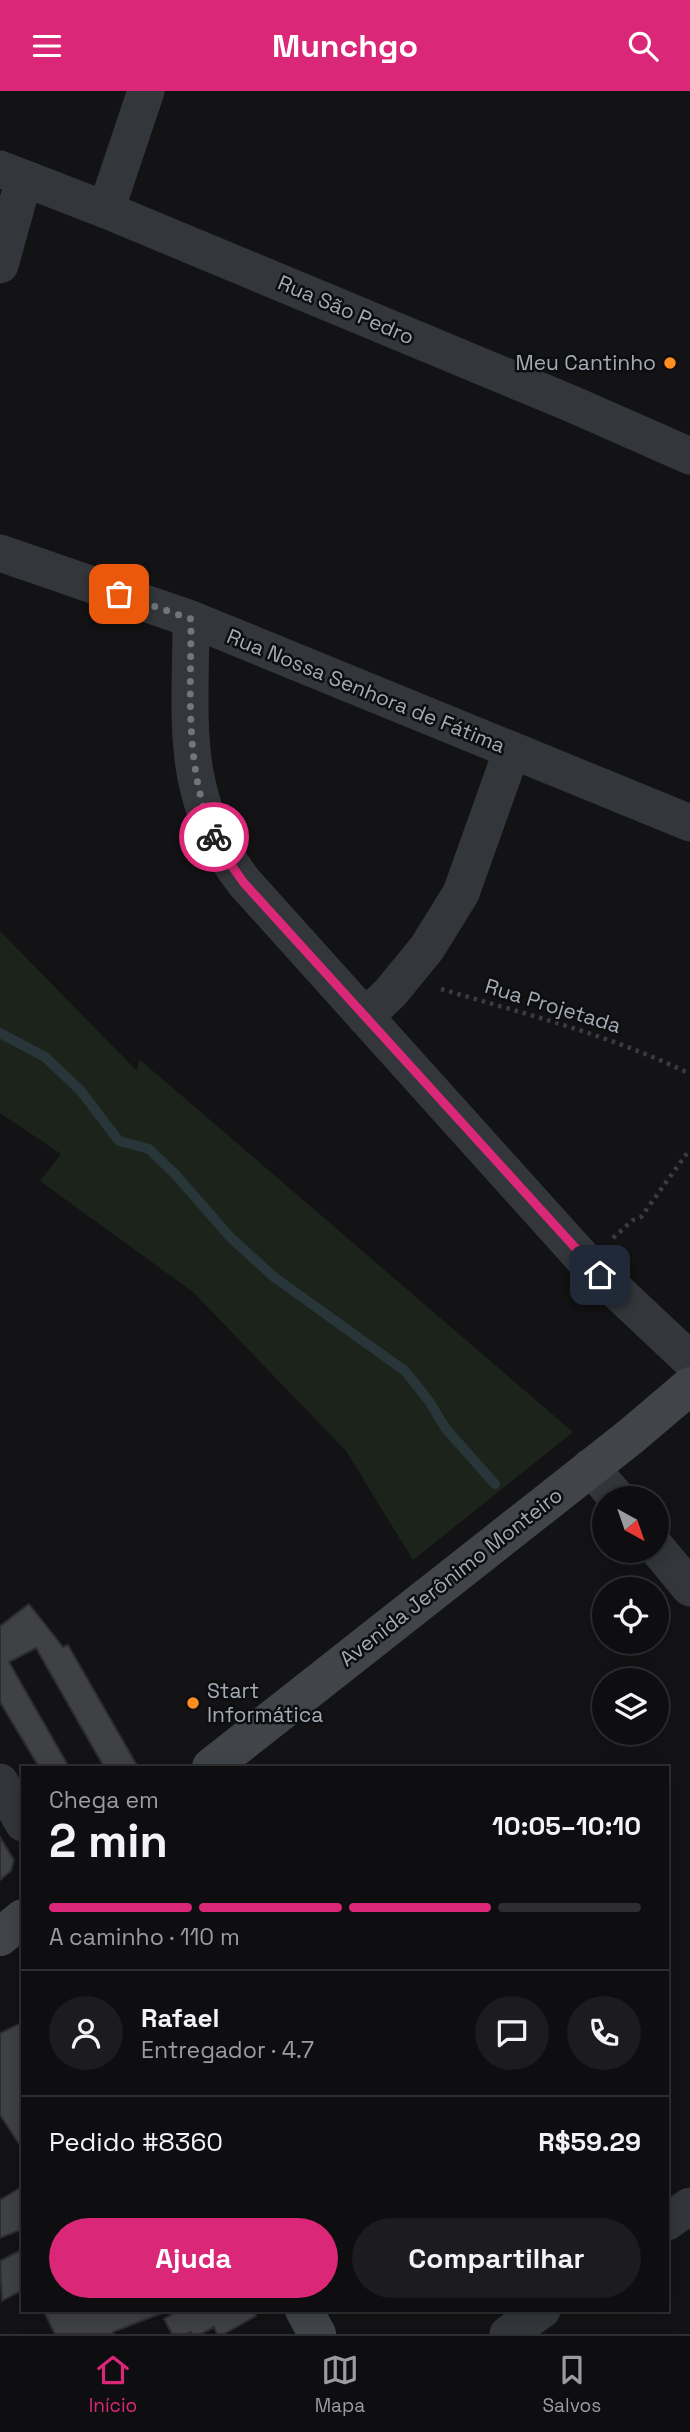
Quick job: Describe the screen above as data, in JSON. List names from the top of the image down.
{
  "streets": {
    "main road": ["Avenida Jerônimo Monteiro"],
    "street": ["Rua São Pedro", "Rua Nossa Senhora de Fátima"],
    "path": ["Rua Projetada"]
  },
  "places": ["Meu Cantinho", "Start Informática"],
  "north": "bottom right",
  "page": {
    "header": "Munchgo",
    "heading": ["2 min", "Chega em", "10:05–10:10"],
    "panel": [
      "Rafael",
      "Entregador · 4.7",
      "Pedido #8360",
      "R$59.29"
    ],
    "bar": "A caminho · 110 m",
    "buttons": ["Ajuda", "Compartilhar"],
    "tabs": ["Início", "Mapa", "Salvos"]
  }
}
